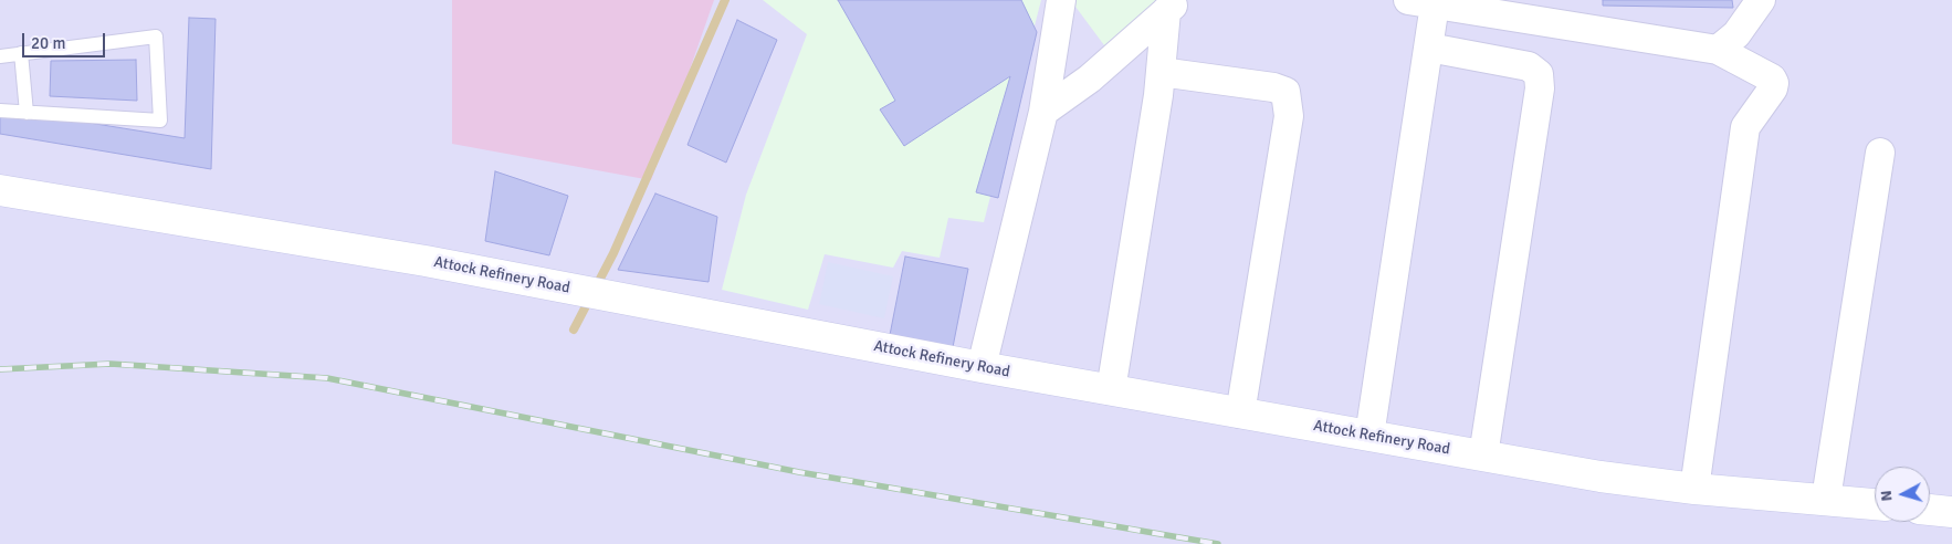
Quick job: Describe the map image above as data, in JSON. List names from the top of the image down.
{
  "streets": {
    "street": ["Attock Refinery Road"]
  },
  "scale_bar": "20 m",
  "north": "left"
}
